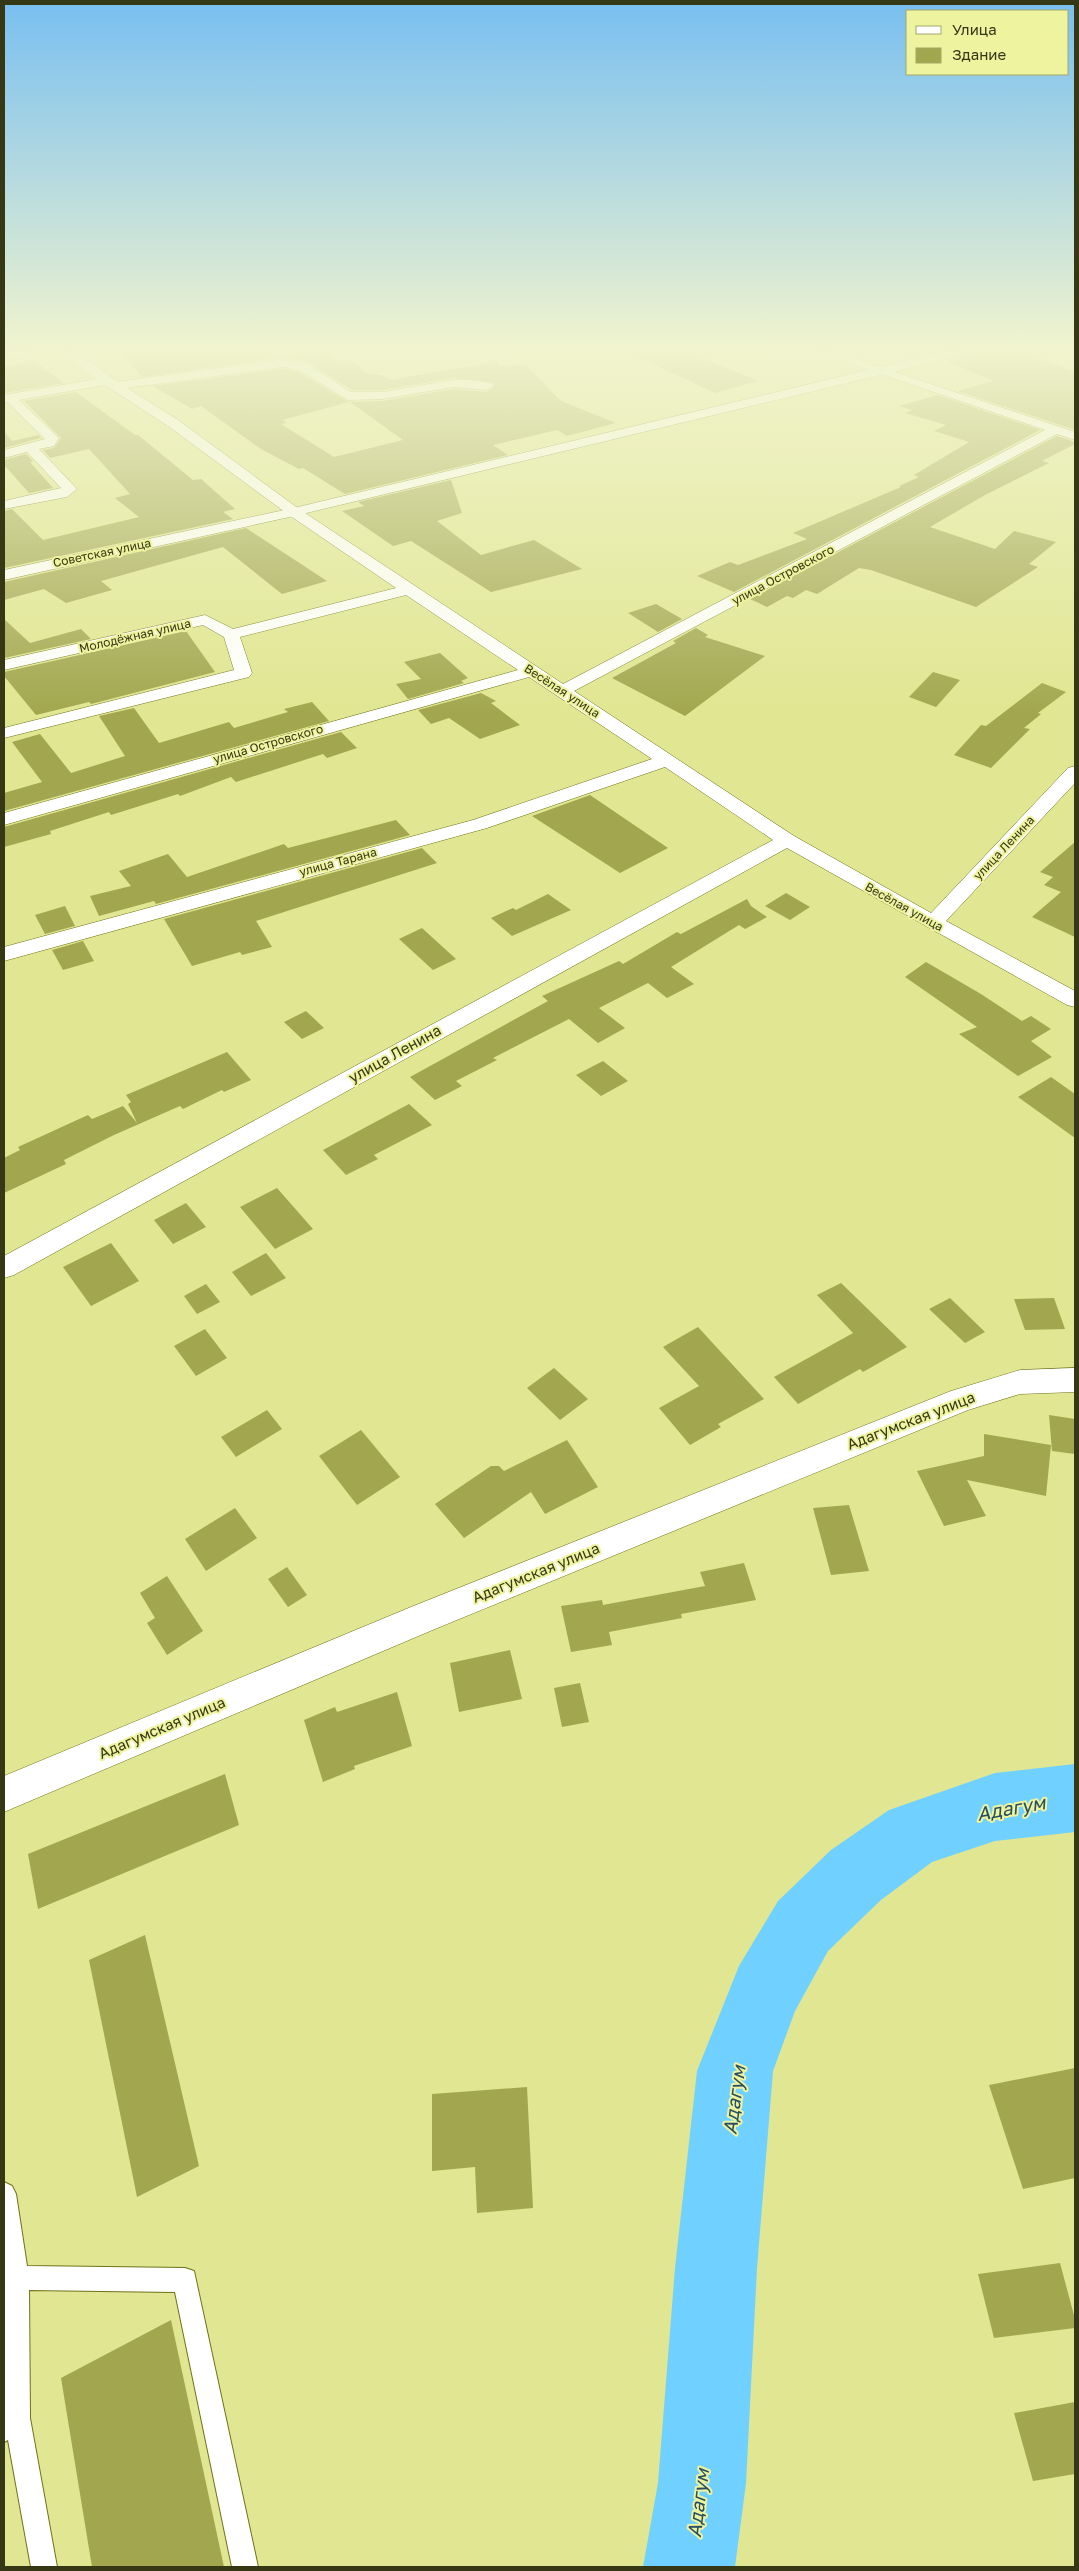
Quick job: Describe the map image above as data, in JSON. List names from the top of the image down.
{
  "streets": {
    "street": [
      "Советская улица",
      "улица Островского",
      "Молодёжная улица",
      "Весёлая улица",
      "улица Ленина",
      "улица Тарана",
      "Адагумская улица"
    ]
  },
  "crossings": [
    ["Советская улица", "Весёлая улица"],
    ["улица Островского", "Весёлая улица"],
    ["Весёлая улица", "улица Ленина"],
    ["Весёлая улица", "улица Тарана"]
  ],
  "water": ["Адагум"],
  "legend": ["Улица", "Здание"]
}
